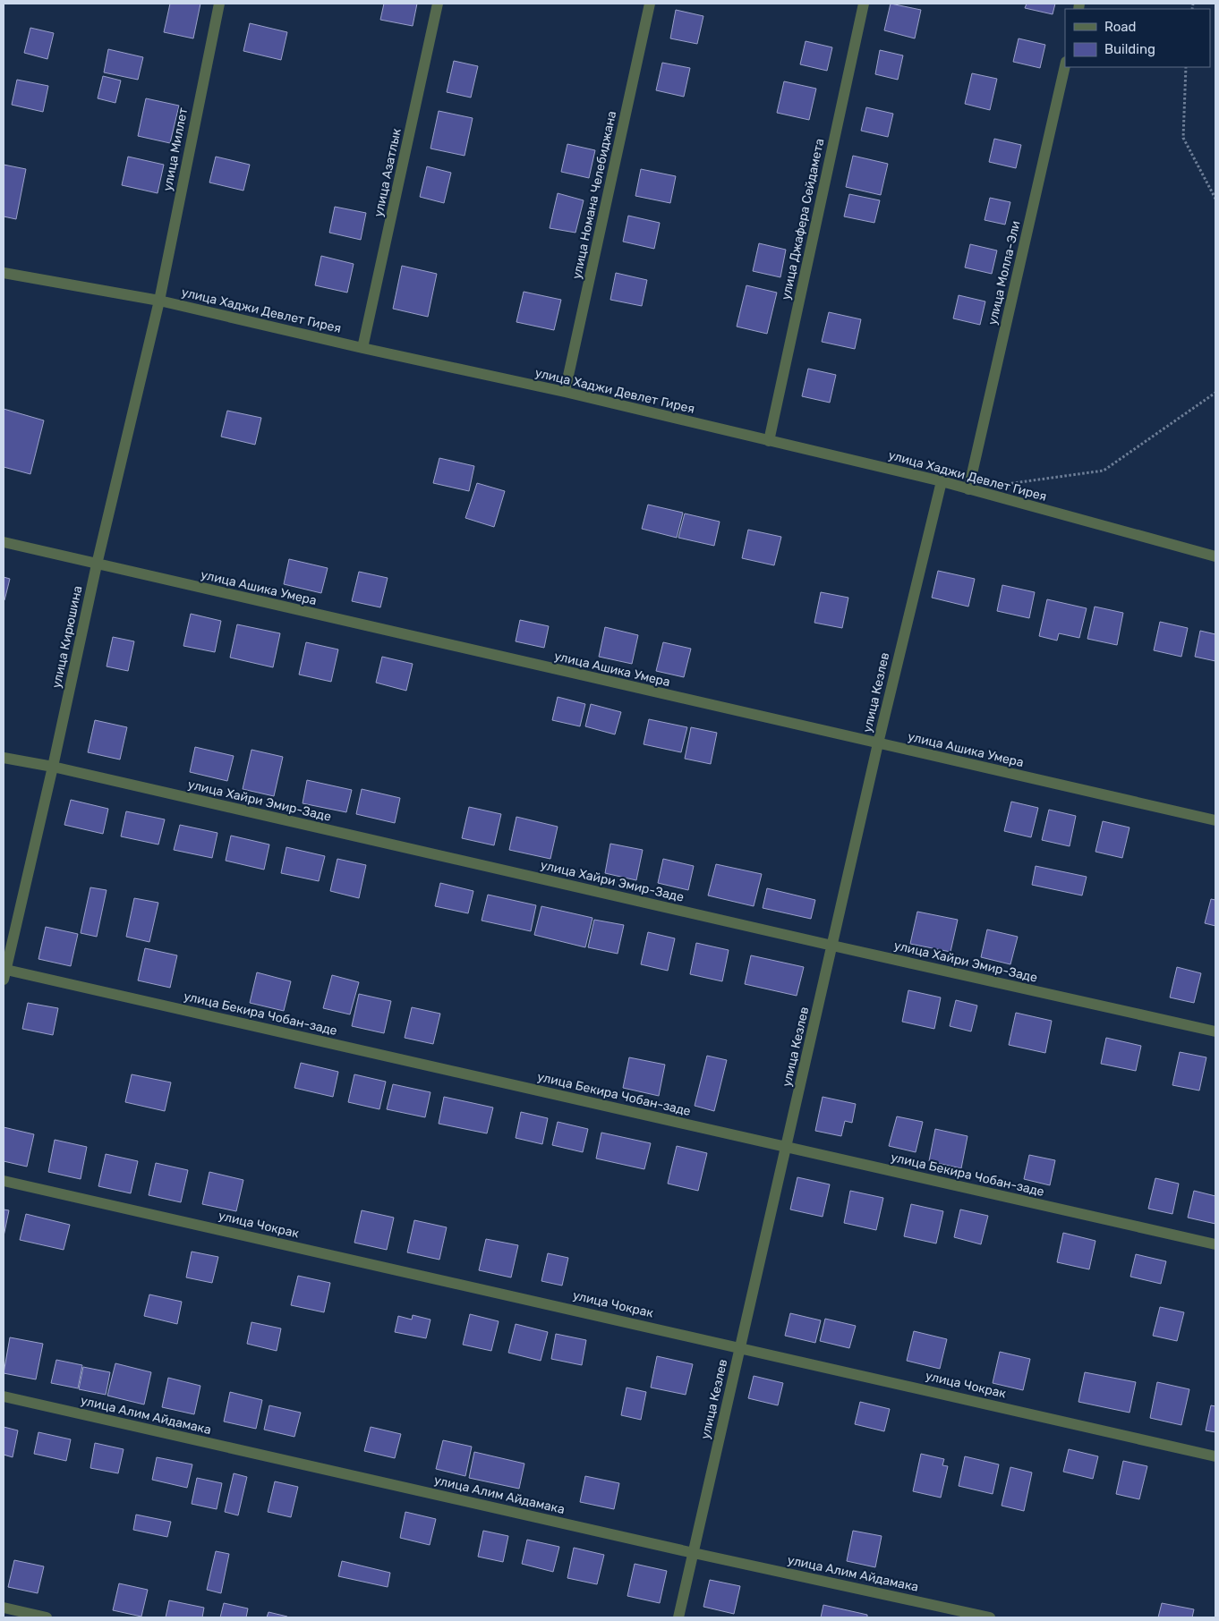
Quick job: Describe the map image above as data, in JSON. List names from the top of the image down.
{
  "streets": {
    "street": [
      "улица Миллет",
      "улица Азатлык",
      "улица Номана Челебиджана",
      "улица Джафера Сейдамета",
      "улица Молла-Эли",
      "улица Хаджи Девлет Гирея",
      "улица Ашика Умера",
      "улица Кирюшина",
      "улица Кезлев",
      "улица Хайри Эмир-Заде",
      "улица Бекира Чобан-заде",
      "улица Чокрак",
      "улица Алим Айдамака"
    ]
  },
  "crossings": [
    ["улица Миллет", "улица Хаджи Девлет Гирея"],
    ["улица Миллет", "улица Кирюшина"],
    ["улица Азатлык", "улица Хаджи Девлет Гирея"],
    ["улица Номана Челебиджана", "улица Хаджи Девлет Гирея"],
    ["улица Джафера Сейдамета", "улица Хаджи Девлет Гирея"],
    ["улица Молла-Эли", "улица Хаджи Девлет Гирея"],
    ["улица Хаджи Девлет Гирея", "улица Кирюшина"],
    ["улица Хаджи Девлет Гирея", "улица Кезлев"],
    ["улица Ашика Умера", "улица Кирюшина"],
    ["улица Ашика Умера", "улица Кезлев"],
    ["улица Кирюшина", "улица Хайри Эмир-Заде"],
    ["улица Кирюшина", "улица Бекира Чобан-заде"],
    ["улица Кезлев", "улица Хайри Эмир-Заде"],
    ["улица Кезлев", "улица Бекира Чобан-заде"],
    ["улица Кезлев", "улица Чокрак"],
    ["улица Кезлев", "улица Алим Айдамака"]
  ],
  "legend": ["Road", "Building"]
}
